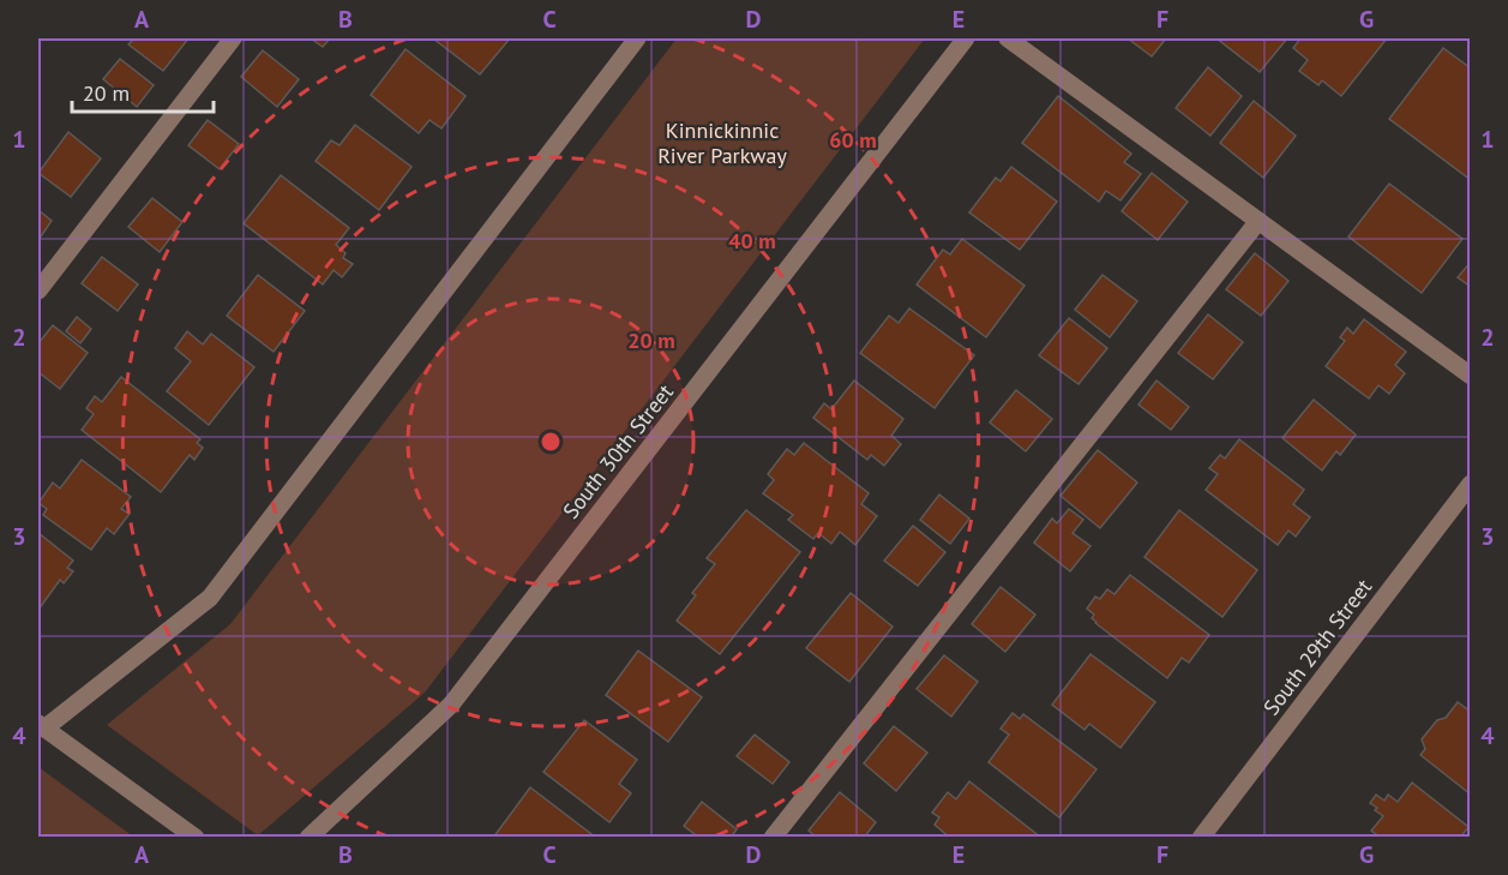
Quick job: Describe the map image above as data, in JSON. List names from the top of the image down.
{
  "streets": {
    "street": ["South 30th Street", "South 29th Street"]
  },
  "parks": ["Kinnickinnic River Parkway"],
  "scale_bar": "20 m",
  "grid": {
    "columns": [
      "A",
      "B",
      "C",
      "D",
      "E",
      "F",
      "G"
    ],
    "rows": [
      "1",
      "2",
      "3",
      "4"
    ]
  },
  "rings": ["60 m", "40 m", "20 m"]
}
